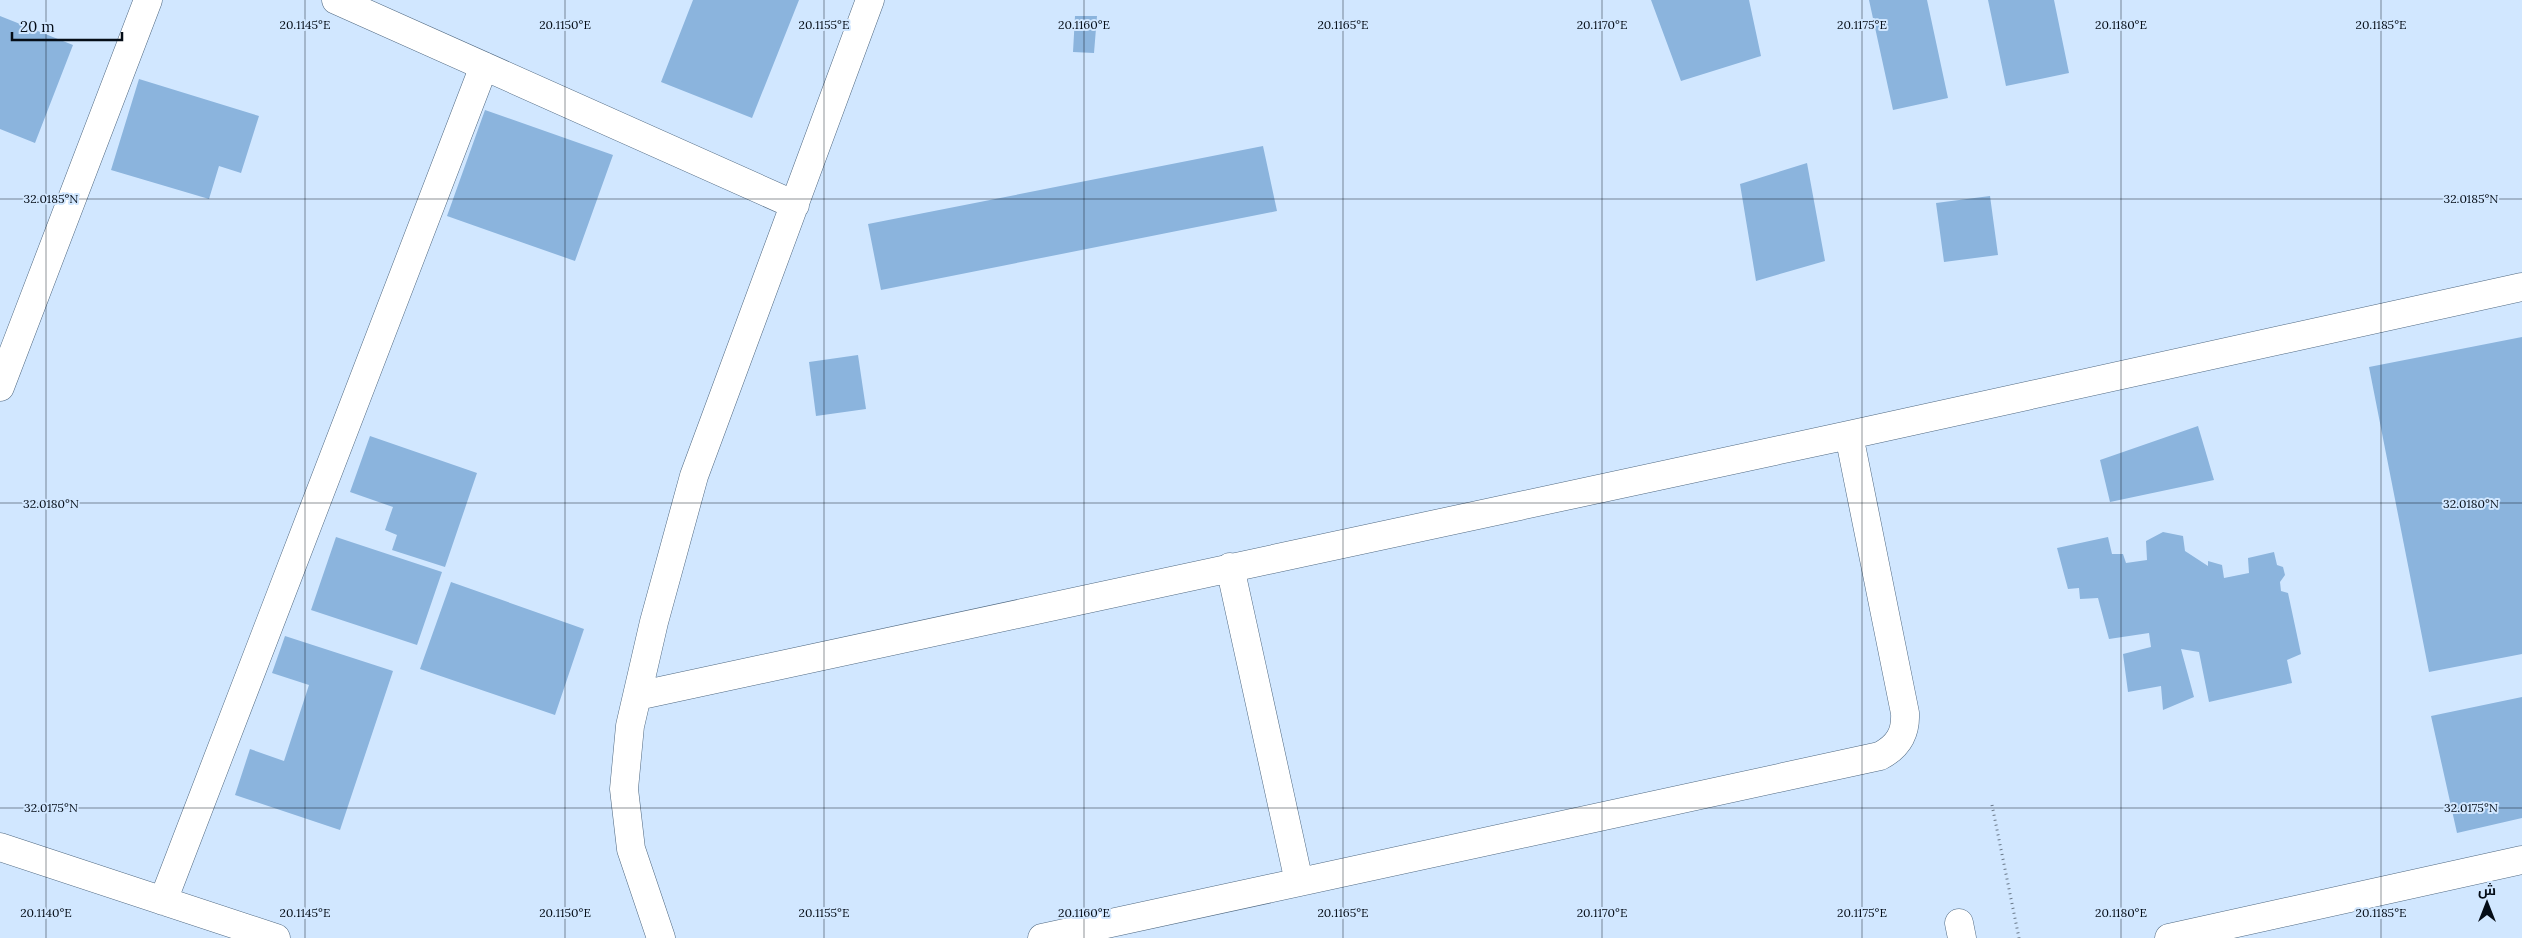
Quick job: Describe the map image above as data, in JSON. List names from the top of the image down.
{
  "scale_bar": "20 m",
  "north": "top",
  "coordinates": [
    "20.1145°E",
    "20.1150°E",
    "20.1155°E",
    "20.1160°E",
    "20.1165°E",
    "20.1170°E",
    "20.1175°E",
    "20.1180°E",
    "20.1185°E",
    "32.0185°N",
    "32.0180°N",
    "32.0175°N",
    "20.1140°E"
  ]
}
